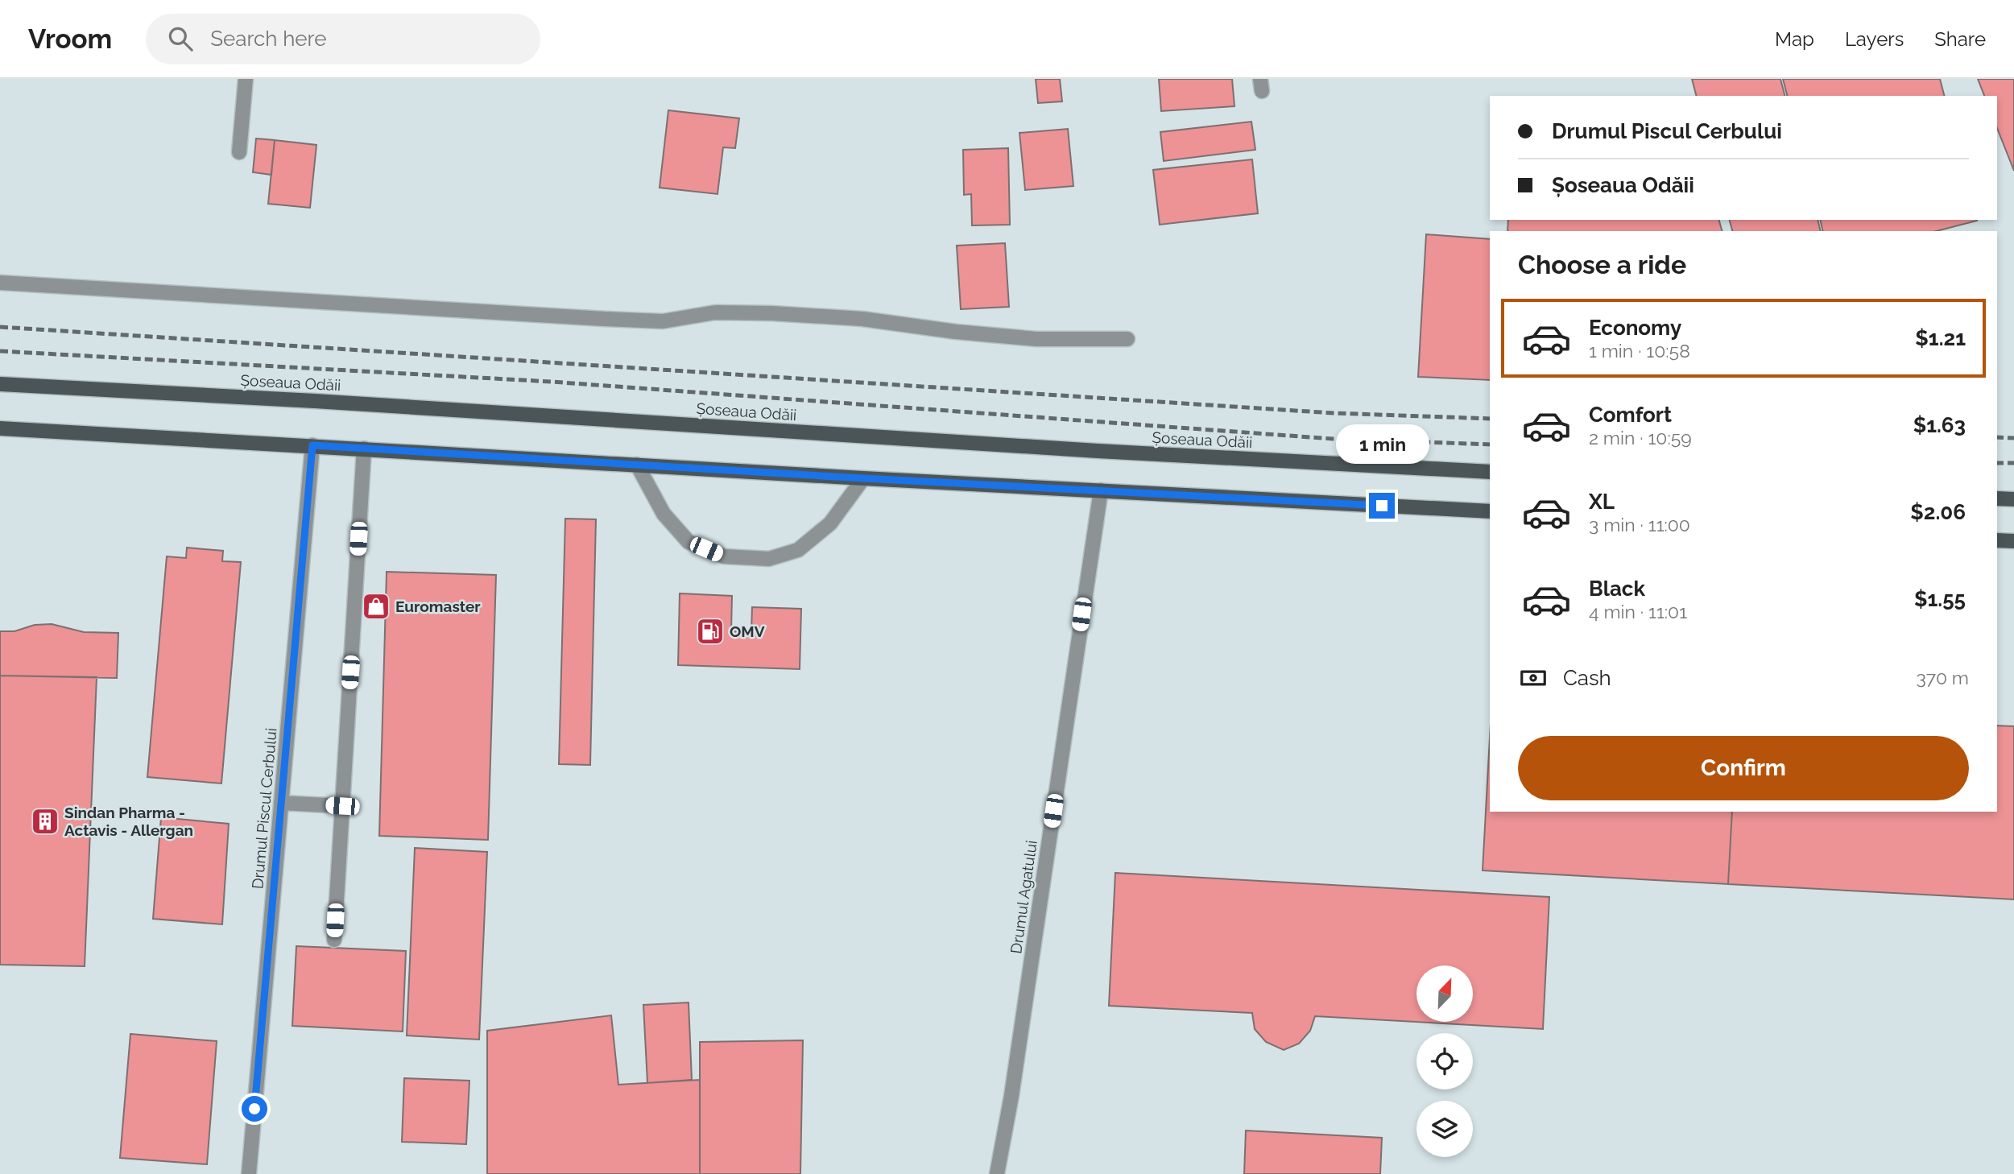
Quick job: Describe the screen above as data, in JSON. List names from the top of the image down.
{
  "streets": {
    "main road": ["Șoseaua Odăii"],
    "street": ["Drumul Piscul Cerbului", "Drumul Agatului"]
  },
  "places": {
    "shop": ["Euromaster"],
    "fuel station": ["OMV"],
    "building": ["Sindan Pharma - Actavis - Allergan"]
  },
  "north": "top right",
  "page": {
    "header": "Vroom",
    "search": "Search here",
    "nav": ["Map", "Layers", "Share"],
    "banner": ["Drumul Piscul Cerbului", "Șoseaua Odăii"],
    "heading": "Choose a ride",
    "list": [
      {
        "name": "Economy",
        "note": "1 min · 10:58",
        "value": "$1.21"
      },
      {
        "name": "Comfort",
        "note": "2 min · 10:59",
        "value": "$1.63"
      },
      {
        "name": "XL",
        "note": "3 min · 11:00",
        "value": "$2.06"
      },
      {
        "name": "Black",
        "note": "4 min · 11:01",
        "value": "$1.55"
      }
    ],
    "bubble": "1 min",
    "pay": ["Cash", "370 m"],
    "buttons": "Confirm"
  }
}
